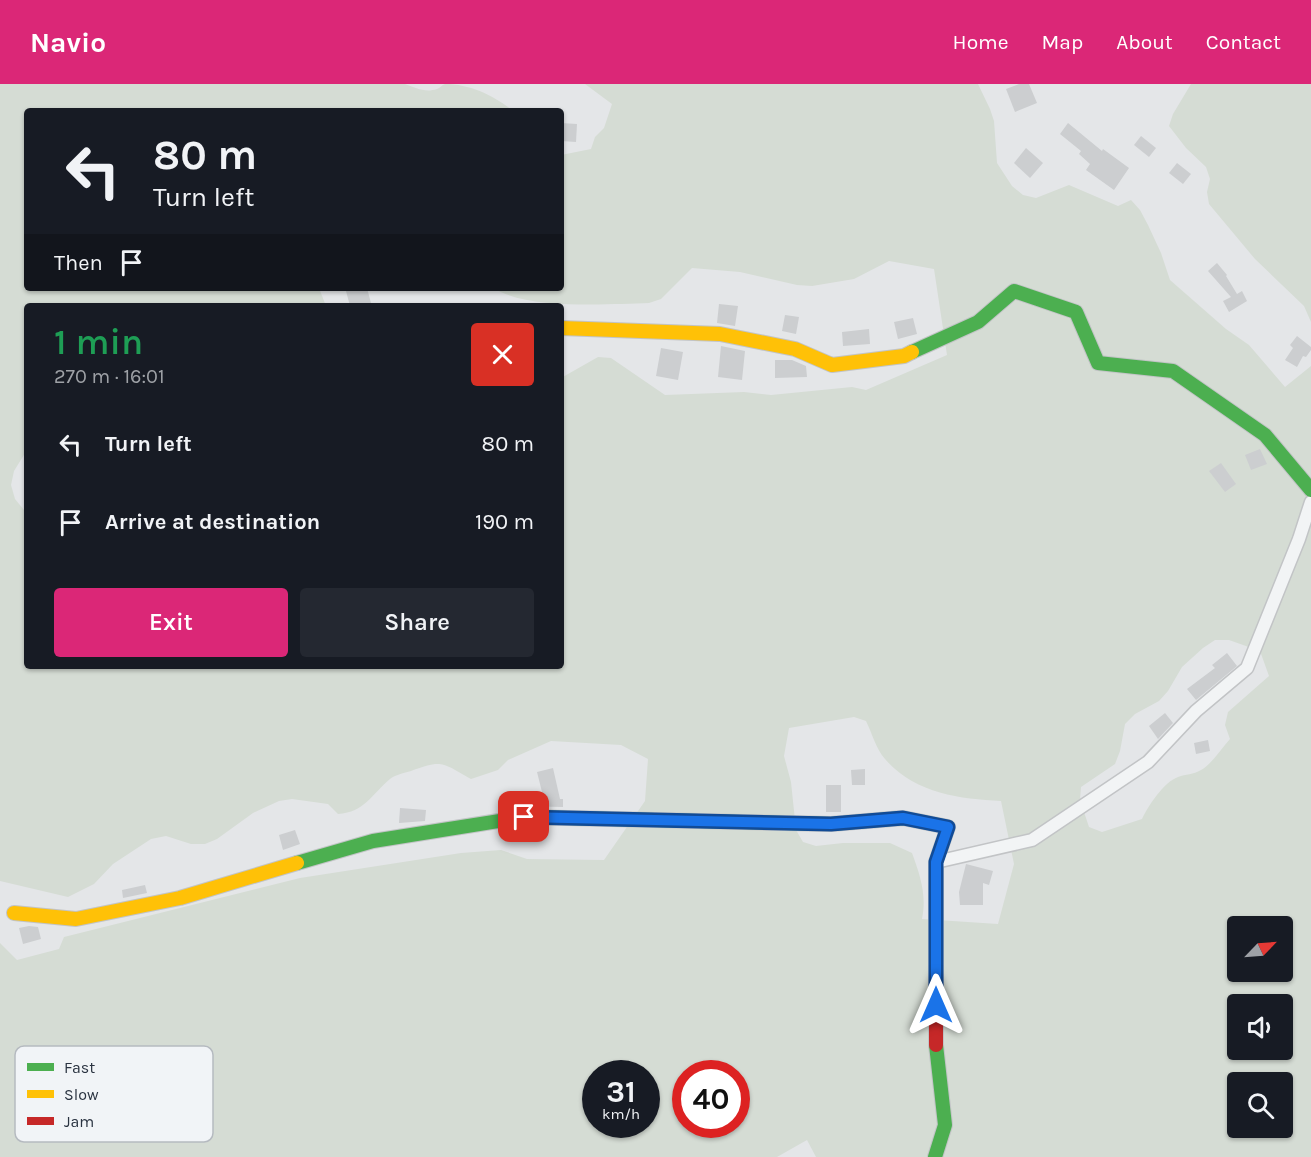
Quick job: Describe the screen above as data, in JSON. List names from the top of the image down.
{
  "legend": ["Fast", "Slow", "Jam"],
  "north": "top right",
  "page": {
    "header": "Navio",
    "nav": [
      "Home",
      "Map",
      "About",
      "Contact"
    ],
    "turn": ["80 m", "Turn left"],
    "then": "Then",
    "heading": ["1 min", "270 m · 16:01"],
    "list": [
      {
        "name": "Turn left",
        "value": "80 m"
      },
      {
        "name": "Arrive at destination",
        "value": "190 m"
      }
    ],
    "buttons": ["Exit", "Share"],
    "speed": "31 km/h",
    "limit": "40"
  }
}
